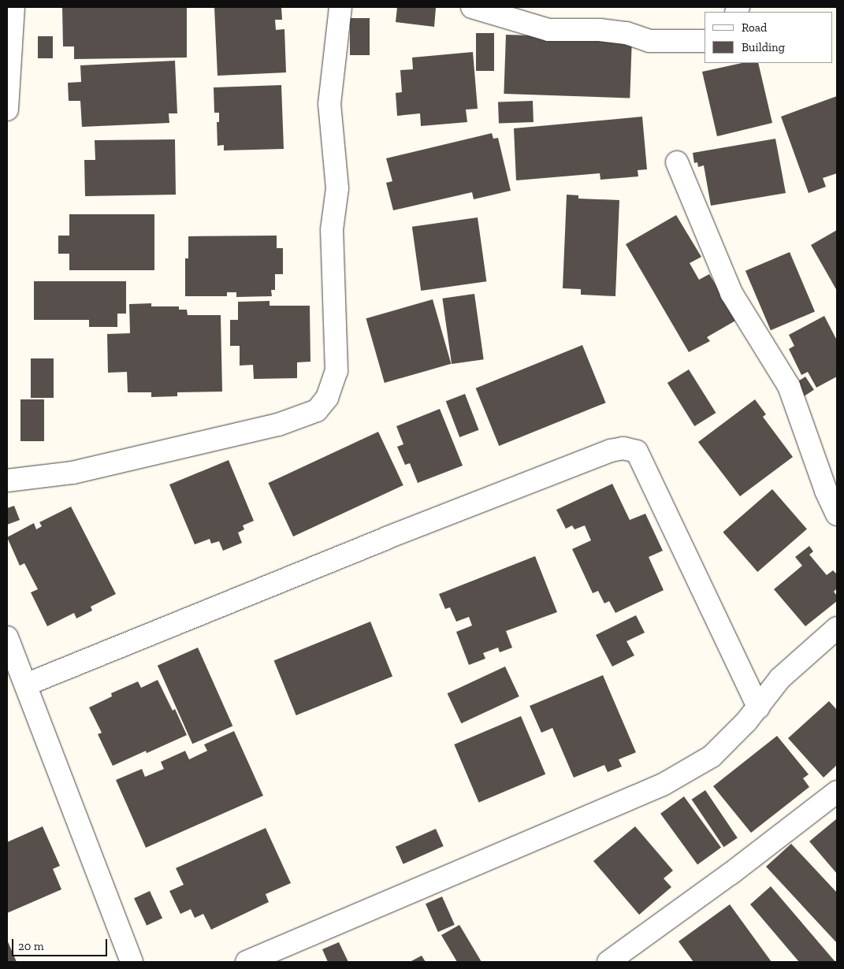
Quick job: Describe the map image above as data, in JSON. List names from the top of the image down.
{
  "legend": ["Road", "Building"],
  "scale_bar": "20 m"
}
